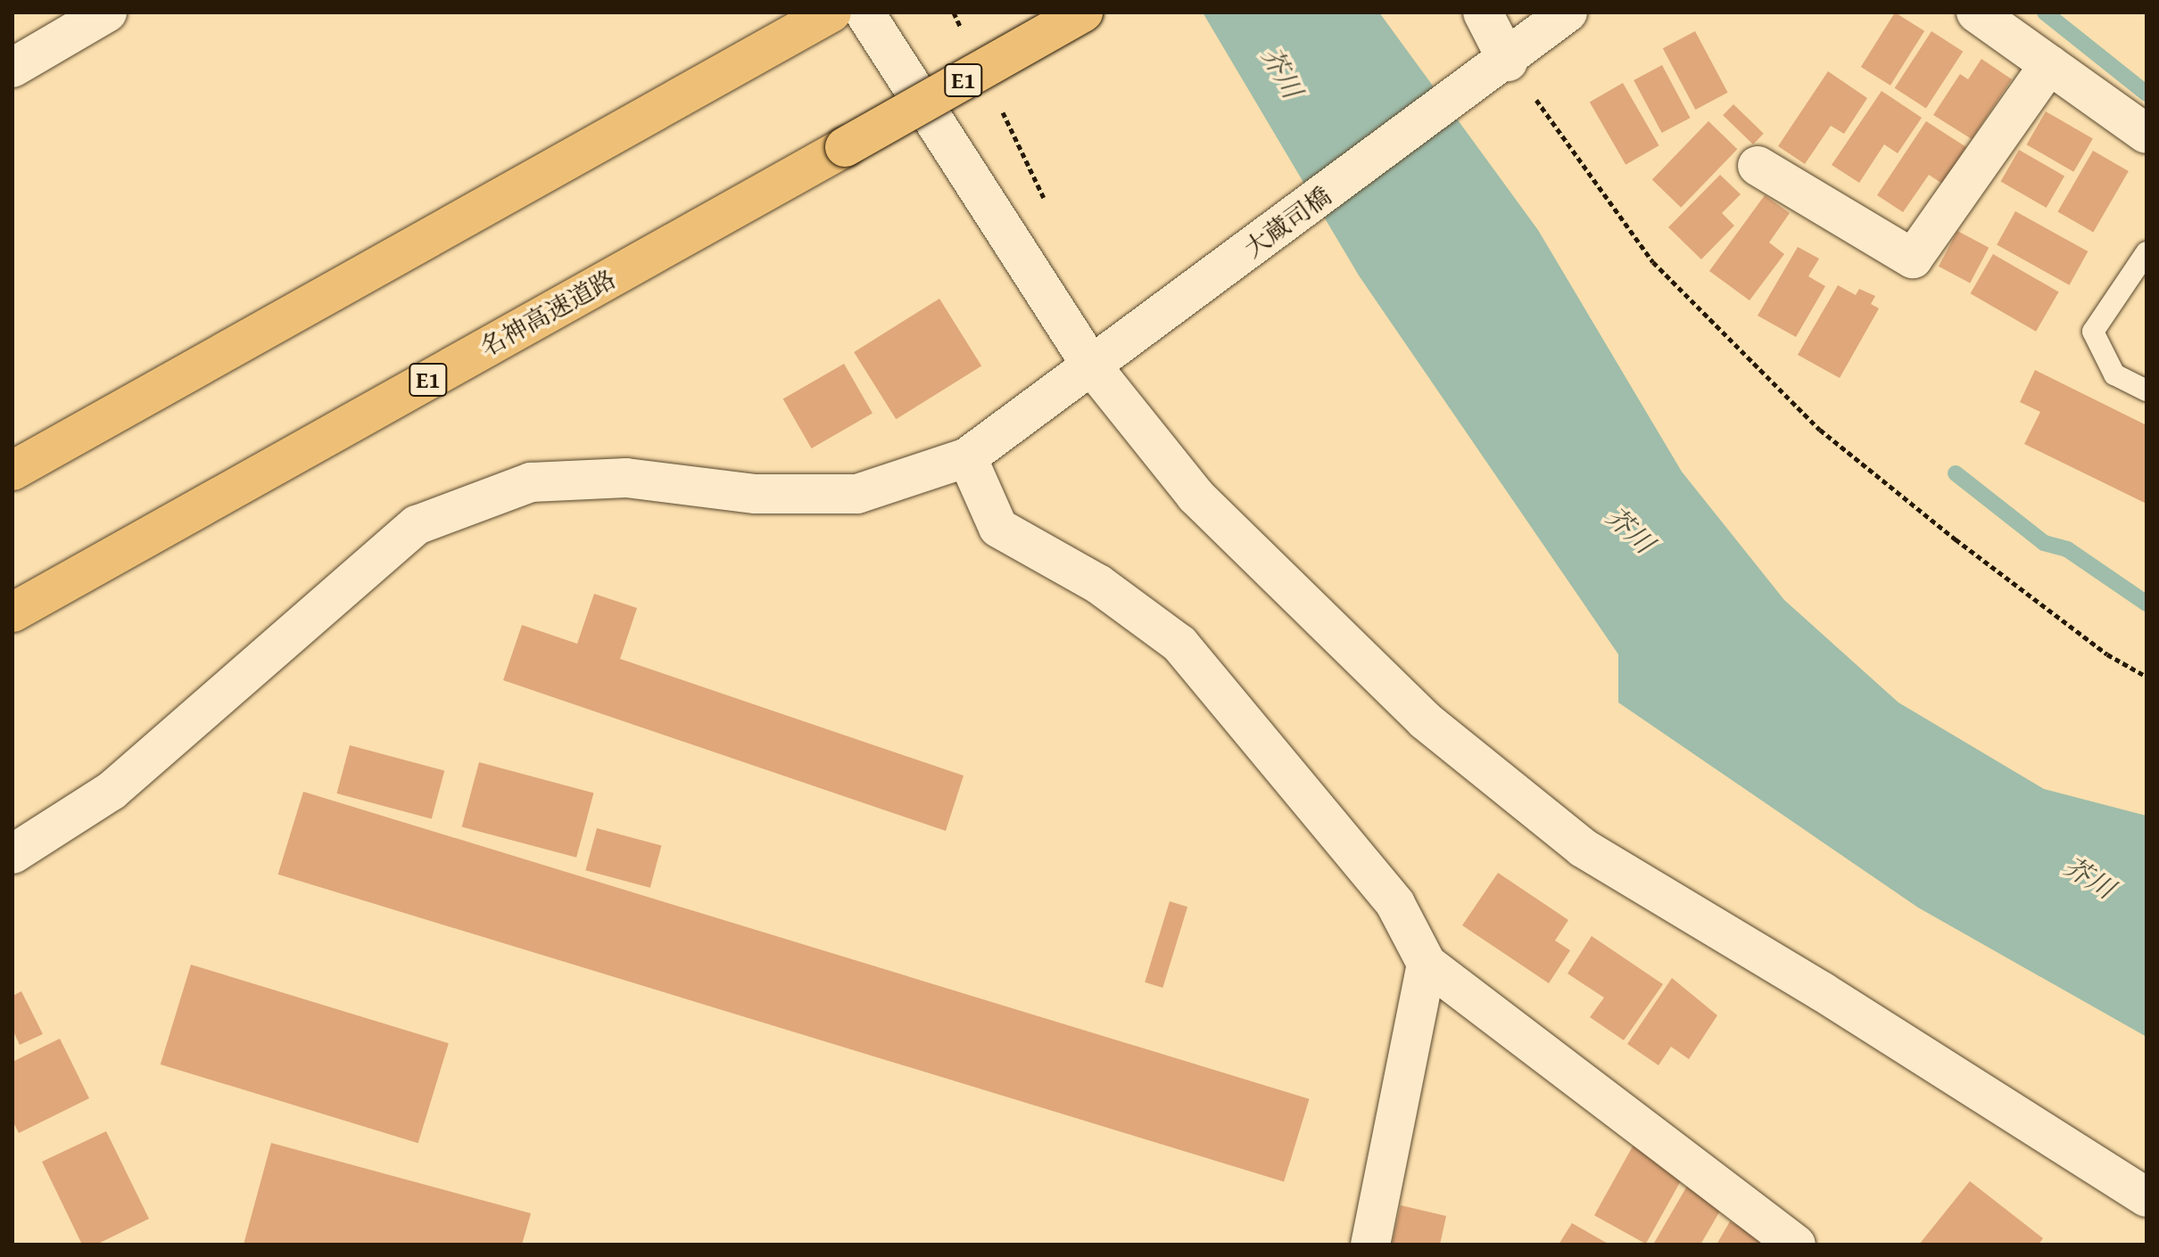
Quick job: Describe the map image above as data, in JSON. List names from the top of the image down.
{
  "streets": {
    "highway": ["E1", "名神高速道路"],
    "street": ["大蔵司橋"]
  },
  "water": ["芥川"]
}
